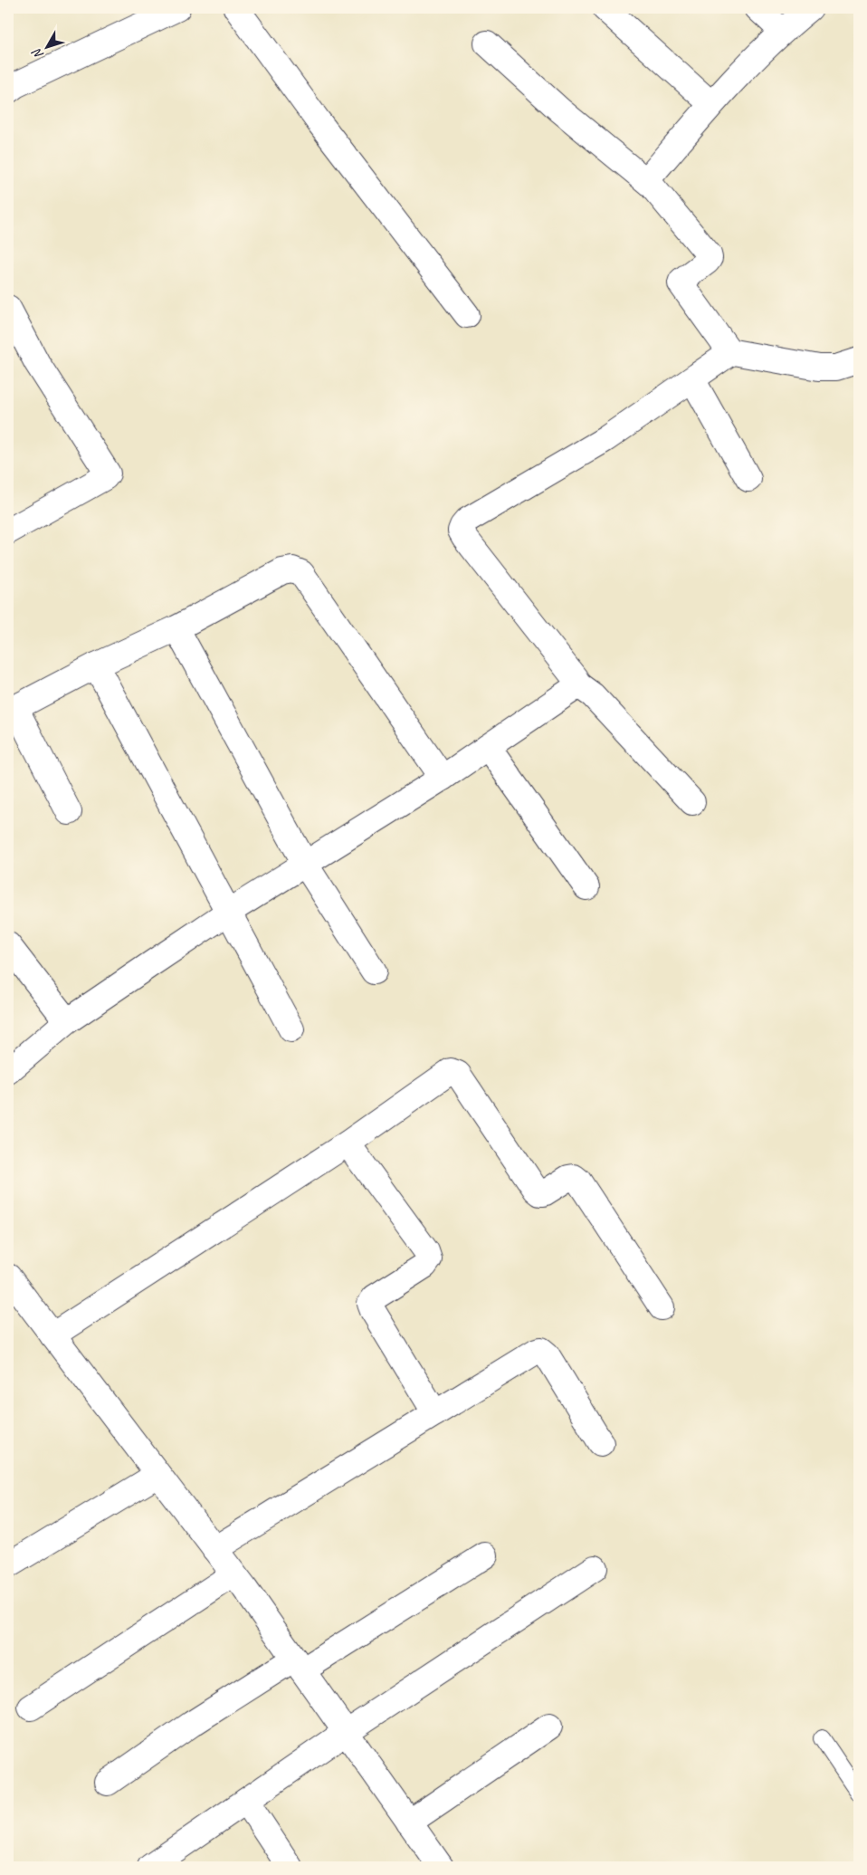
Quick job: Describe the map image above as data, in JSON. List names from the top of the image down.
{
  "north": "bottom left"
}
